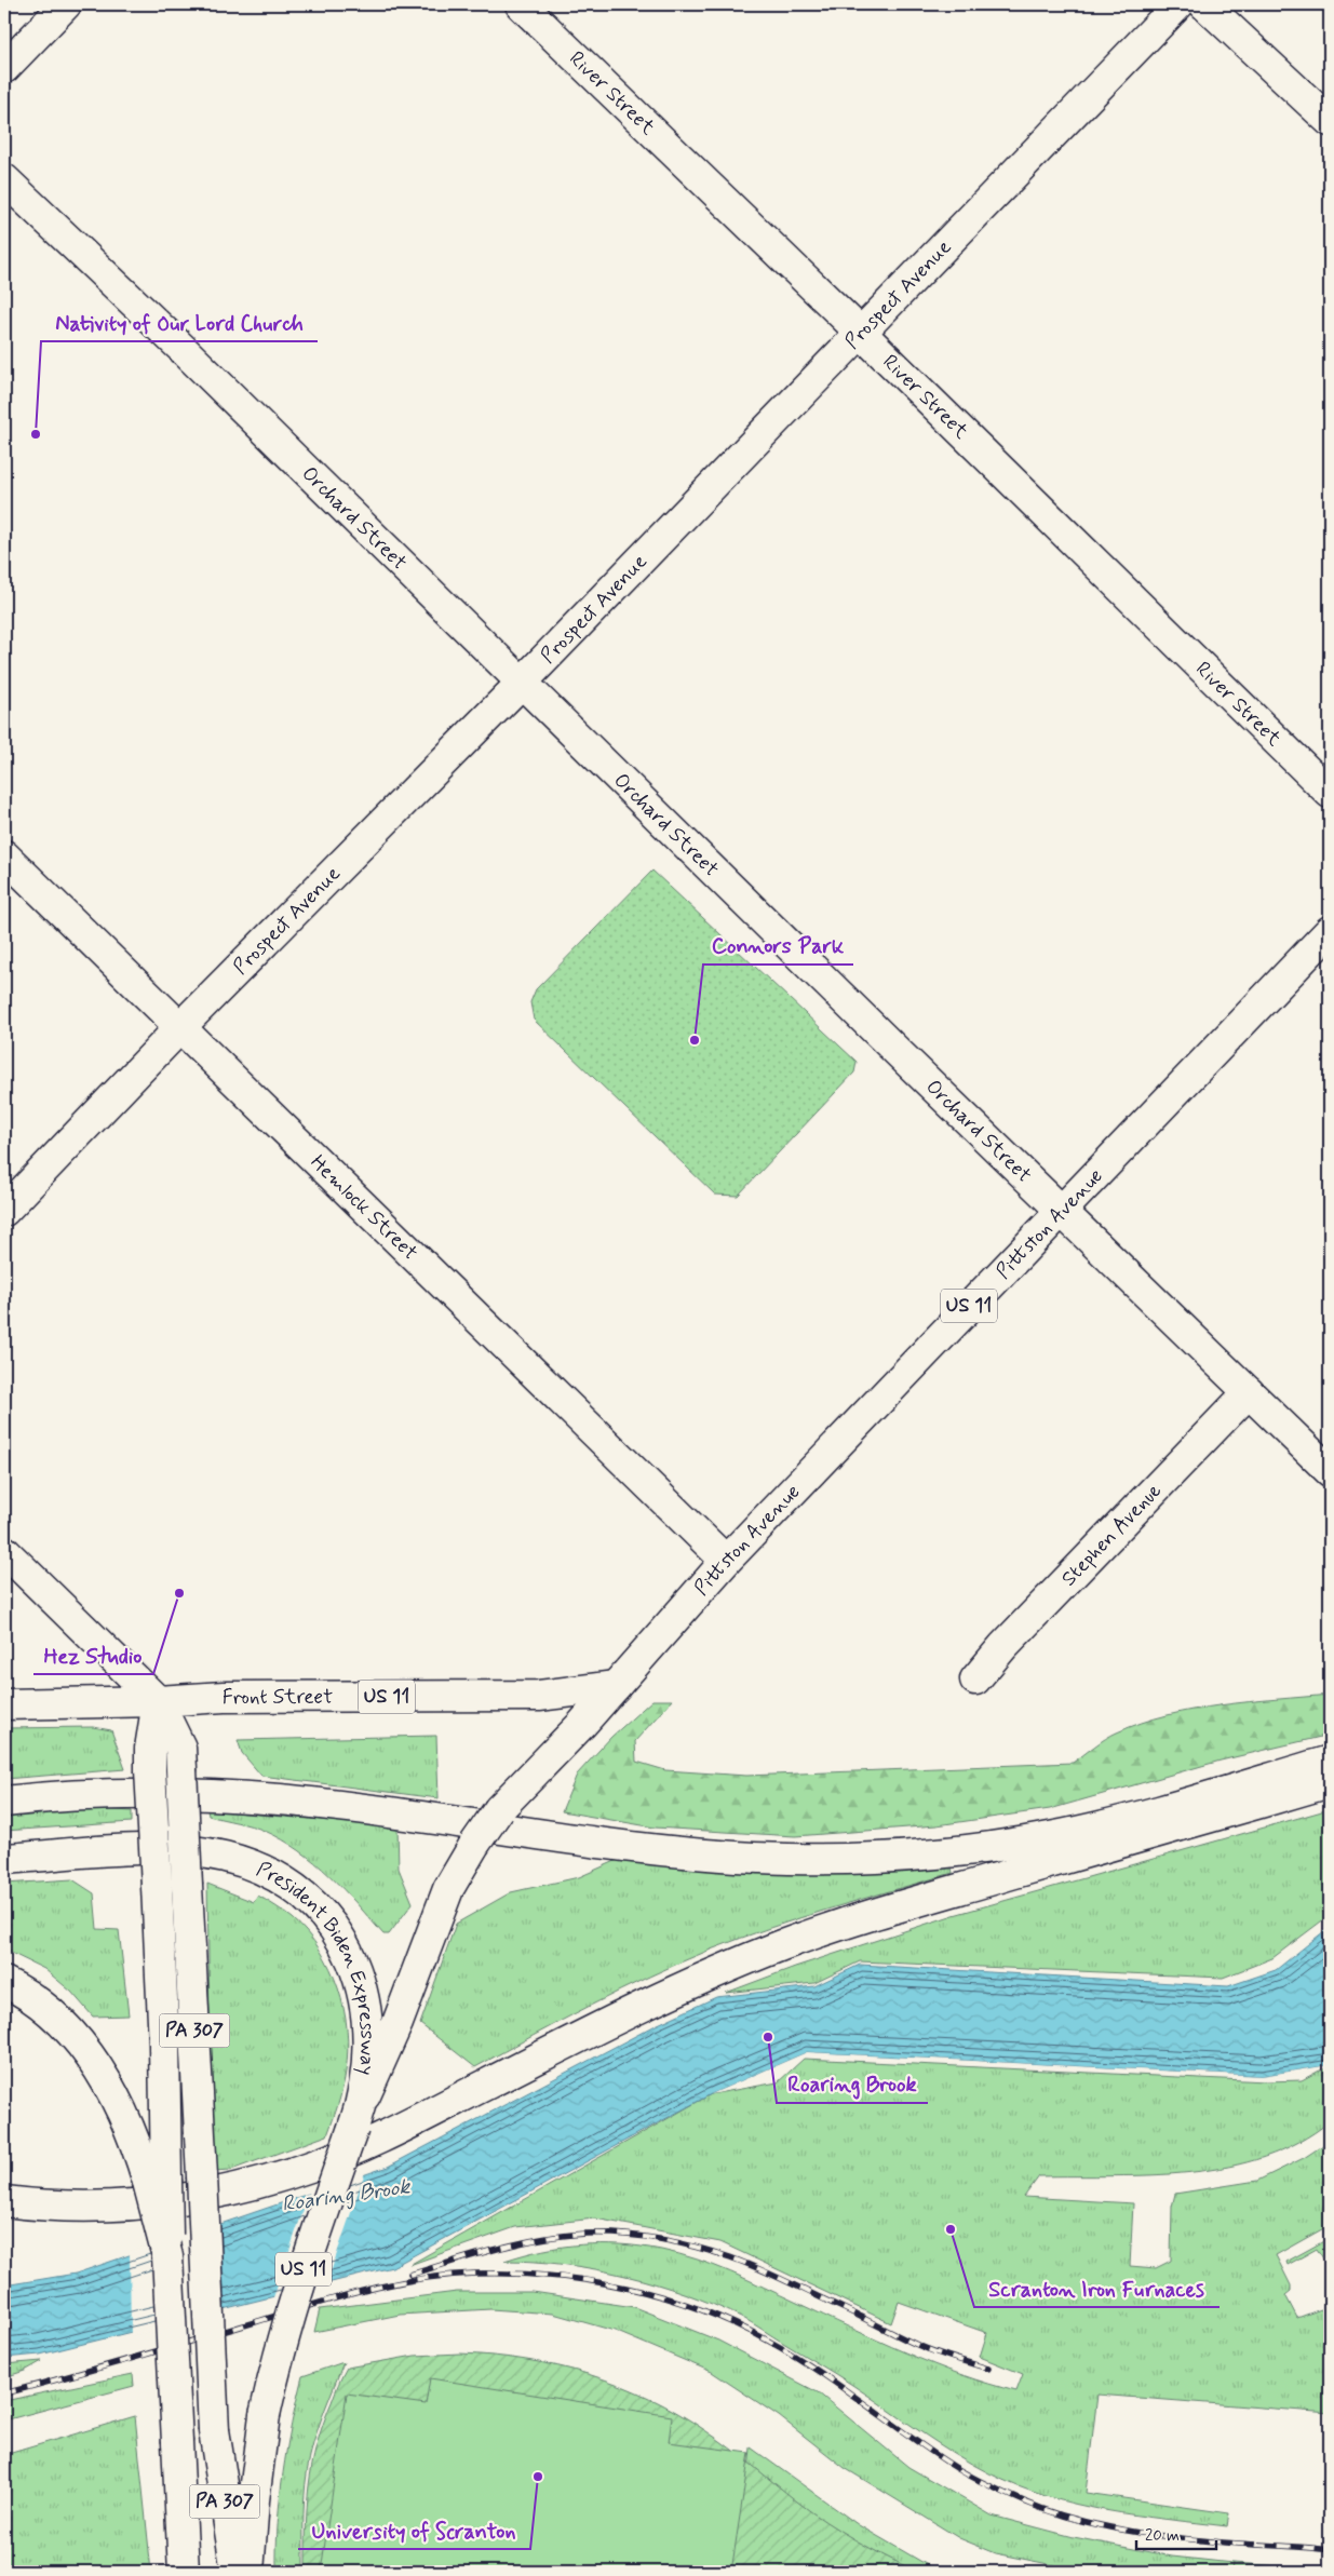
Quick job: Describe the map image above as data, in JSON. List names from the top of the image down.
{
  "streets": {
    "main road": [
      "River Street",
      "Prospect Avenue",
      "Orchard Street",
      "Hemlock Street",
      "Pittston Avenue",
      "US 11",
      "Stephen Avenue",
      "Front Street",
      "President Biden Expressway",
      "PA 307"
    ]
  },
  "crossings": [
    ["River Street", "Prospect Avenue"],
    ["Prospect Avenue", "Orchard Street"],
    ["Prospect Avenue", "Hemlock Street"],
    ["Orchard Street", "Pittston Avenue"],
    ["Orchard Street", "Stephen Avenue"],
    ["Hemlock Street", "Pittston Avenue"],
    ["Pittston Avenue", "US 11"],
    ["Pittston Avenue", "Front Street"],
    ["US 11", "Front Street"],
    ["US 11", "President Biden Expressway"],
    ["Front Street", "PA 307"]
  ],
  "water": ["Roaring Brook"],
  "places": [
    "Nativity of Our Lord Church",
    "Connors Park",
    "Hez Studio",
    "Roaring Brook",
    "Scranton Iron Furnaces",
    "University of Scranton"
  ],
  "scale_bar": "20 m"
}
